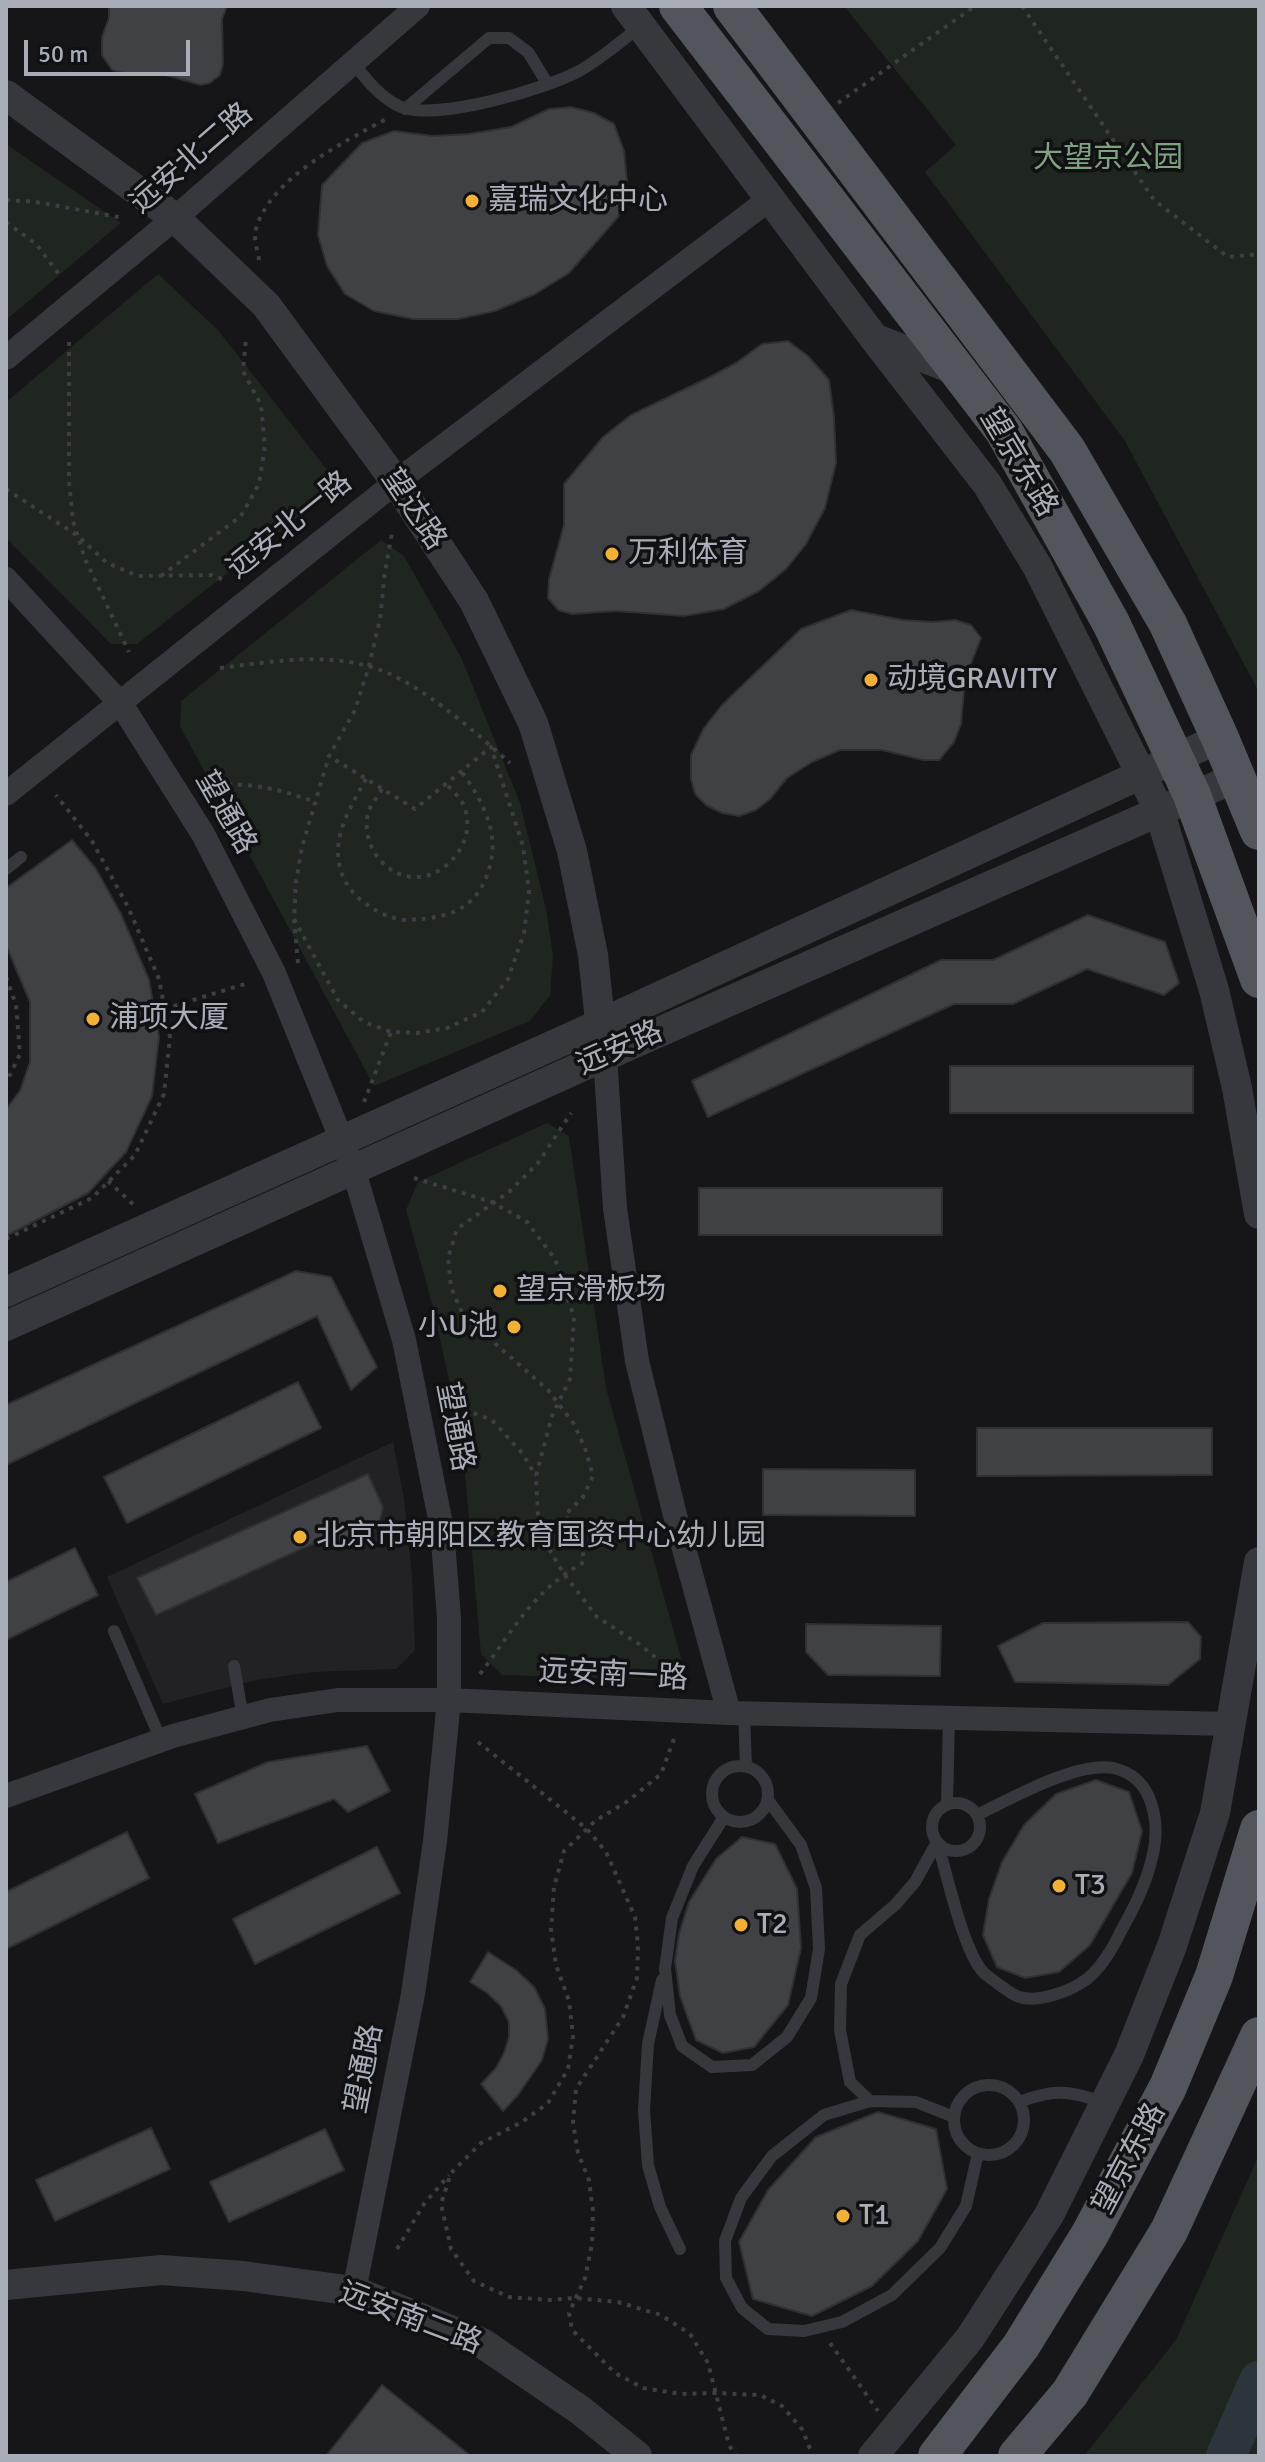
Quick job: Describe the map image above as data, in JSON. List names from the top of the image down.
{
  "streets": {
    "main road": ["望京东路"],
    "street": [
      "远安北二路",
      "望达路",
      "远安北一路",
      "望通路",
      "远安路",
      "远安南一路",
      "远安南二路"
    ]
  },
  "crossings": [
    ["远安北二路", "望达路"],
    ["望京东路", "远安路"],
    ["望达路", "远安北一路"],
    ["望达路", "远安路"],
    ["远安北一路", "望通路"],
    ["望通路", "远安路"],
    ["望通路", "远安南一路"],
    ["望通路", "远安南二路"]
  ],
  "parks": ["大望京公园"],
  "places": [
    "嘉瑞文化中心",
    "万利体育",
    "动境GRAVITY",
    "浦项大厦",
    "望京滑板场",
    "小U池",
    "北京市朝阳区教育国资中心幼儿园",
    "T3",
    "T2",
    "T1"
  ],
  "scale_bar": "50 m"
}
